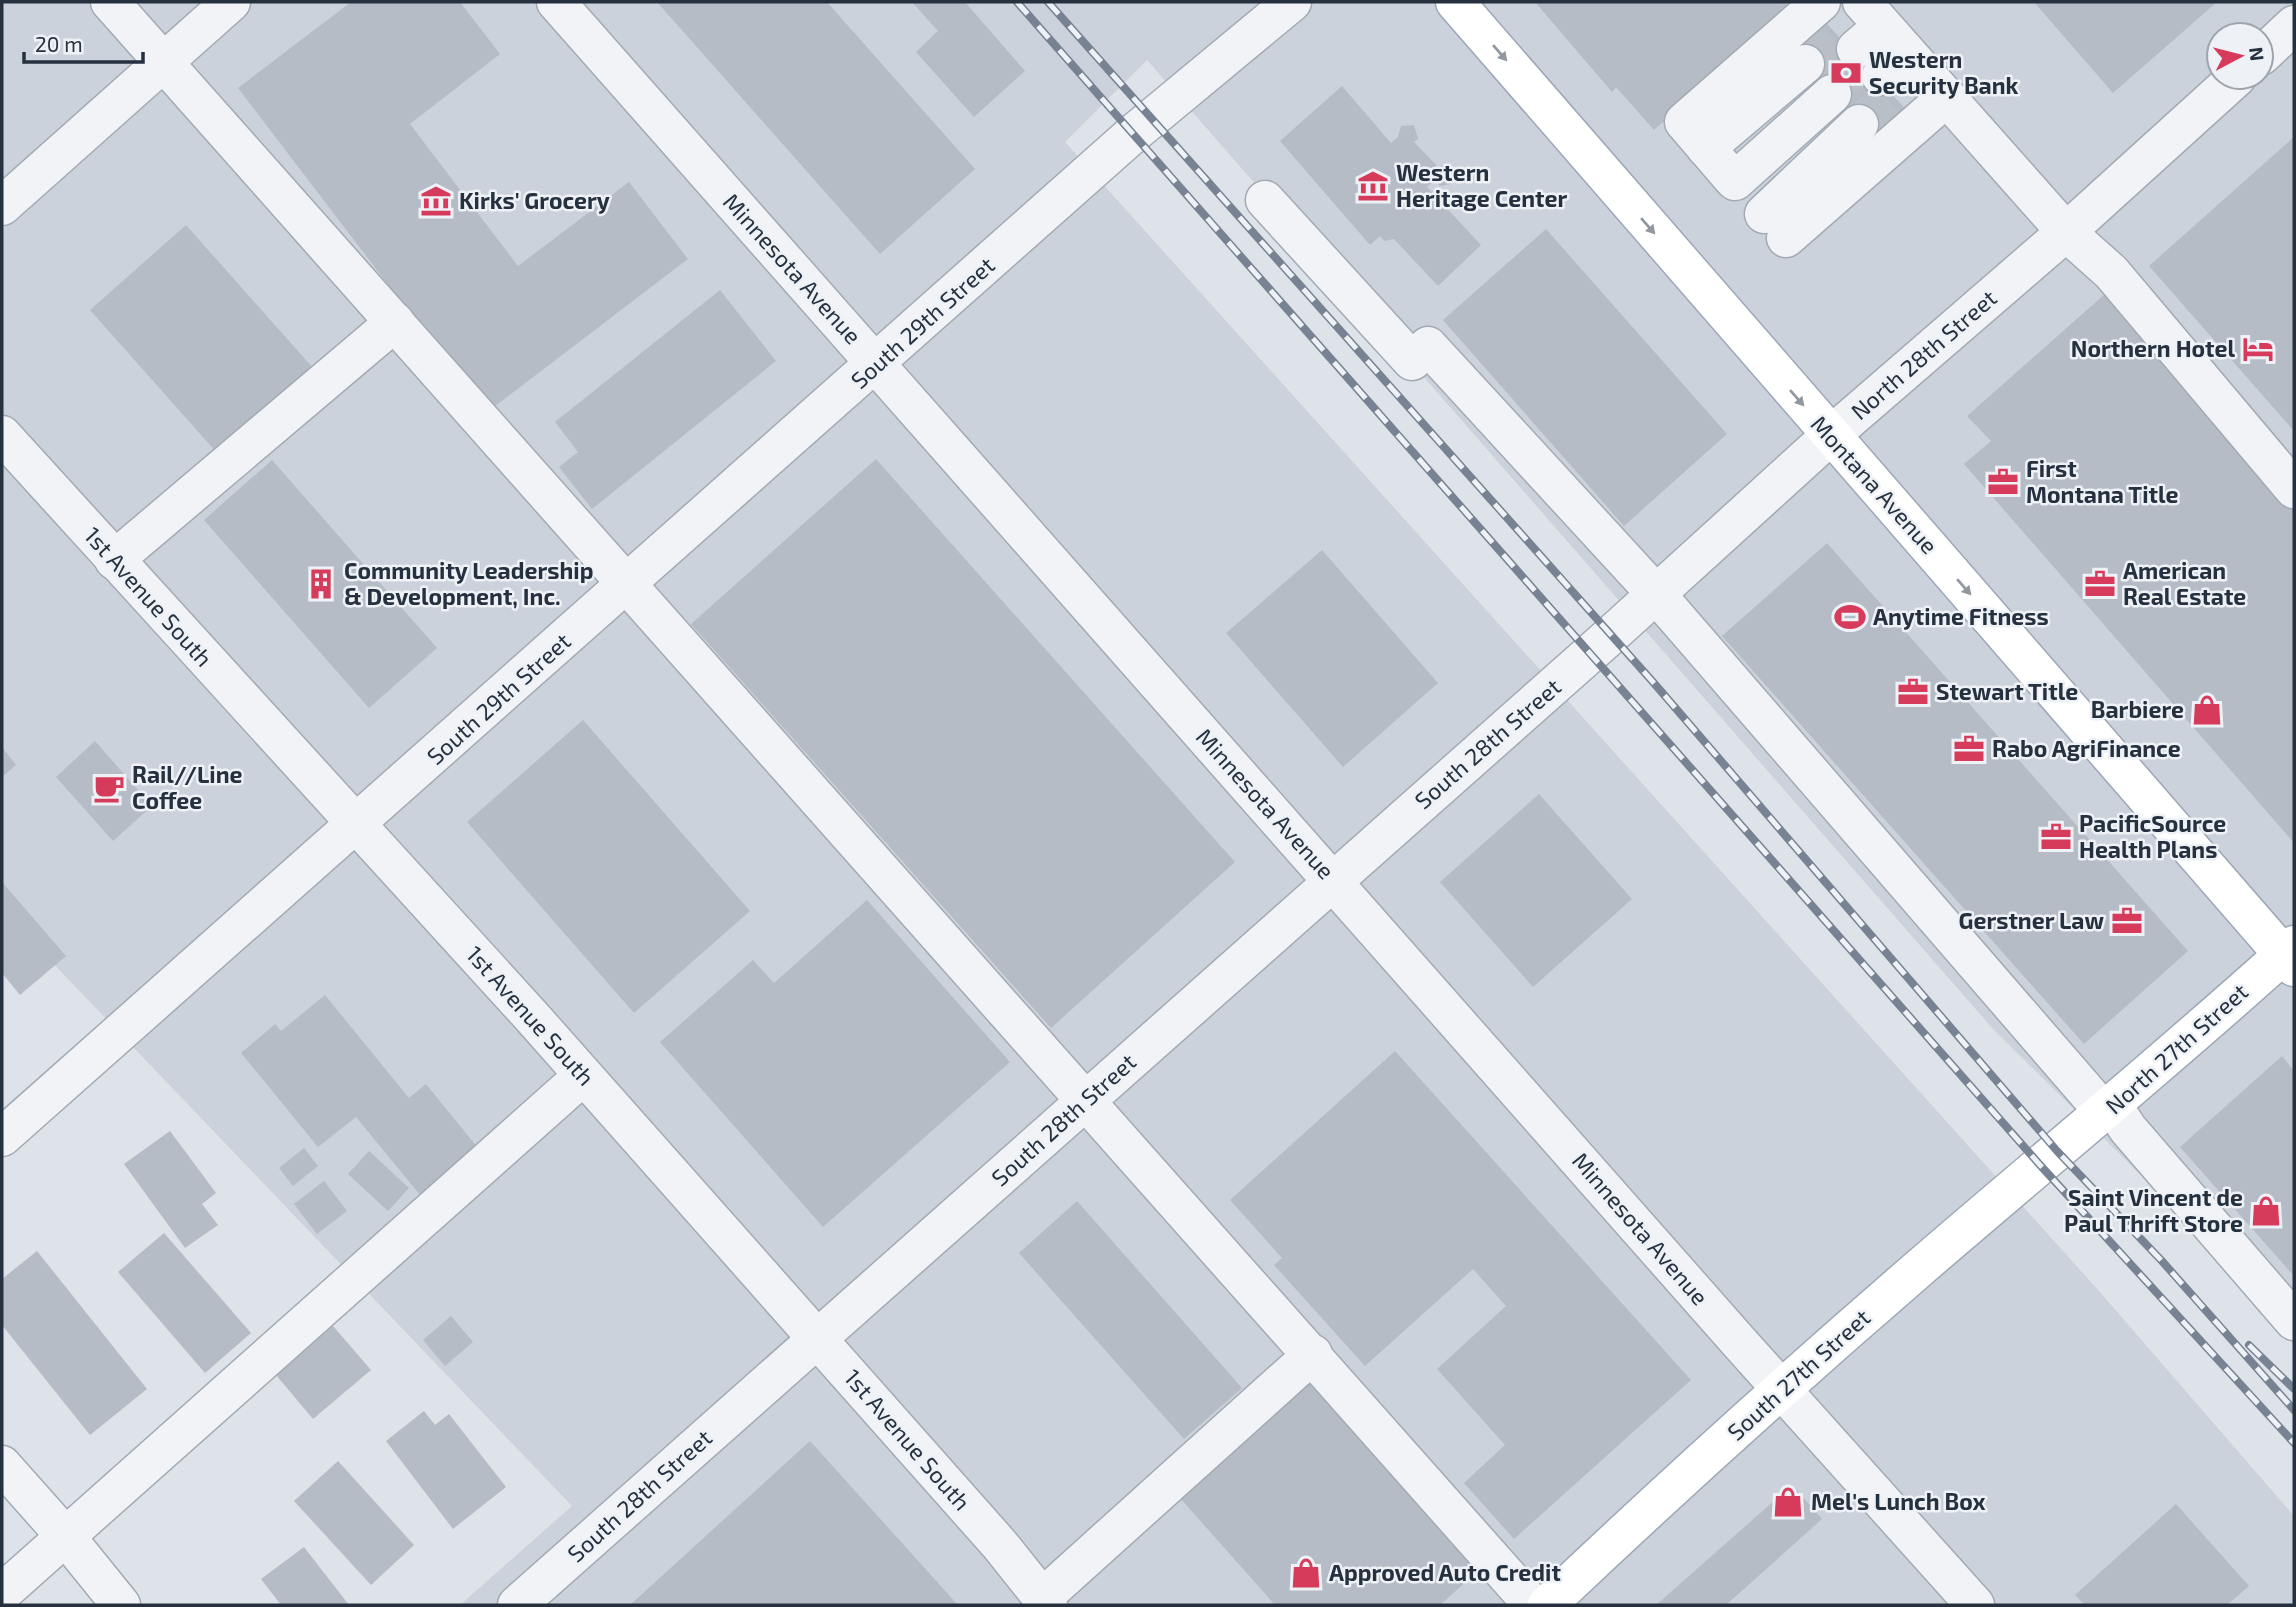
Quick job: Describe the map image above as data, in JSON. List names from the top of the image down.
{
  "streets": {
    "main road": ["Montana Avenue", "North 27th Street", "South 27th Street"],
    "street": [
      "Minnesota Avenue",
      "South 29th Street",
      "North 28th Street",
      "1st Avenue South",
      "South 28th Street"
    ]
  },
  "crossings": [
    ["Minnesota Avenue", "South 29th Street"],
    ["Minnesota Avenue", "South 28th Street"],
    ["Minnesota Avenue", "South 27th Street"],
    ["South 29th Street", "1st Avenue South"],
    ["North 28th Street", "Montana Avenue"],
    ["North 28th Street", "South 28th Street"],
    ["Montana Avenue", "North 27th Street"],
    ["1st Avenue South", "South 28th Street"],
    ["North 27th Street", "South 27th Street"]
  ],
  "one_way": ["Montana Avenue"],
  "places": {
    "bank": ["Western Security Bank"],
    "museum": ["Western Heritage Center", "Kirks' Grocery"],
    "hotel": ["Northern Hotel"],
    "office": [
      "First Montana Title",
      "American Real Estate",
      "Stewart Title",
      "Rabo AgriFinance",
      "PacificSource Health Plans",
      "Gerstner Law"
    ],
    "building": ["Community Leadership & Development, Inc."],
    "sports": ["Anytime Fitness"],
    "shop": [
      "Barbiere",
      "Saint Vincent de Paul Thrift Store",
      "Mel's Lunch Box",
      "Approved Auto Credit"
    ],
    "cafe": ["Rail//Line Coffee"]
  },
  "scale_bar": "20 m",
  "north": "right"
}
